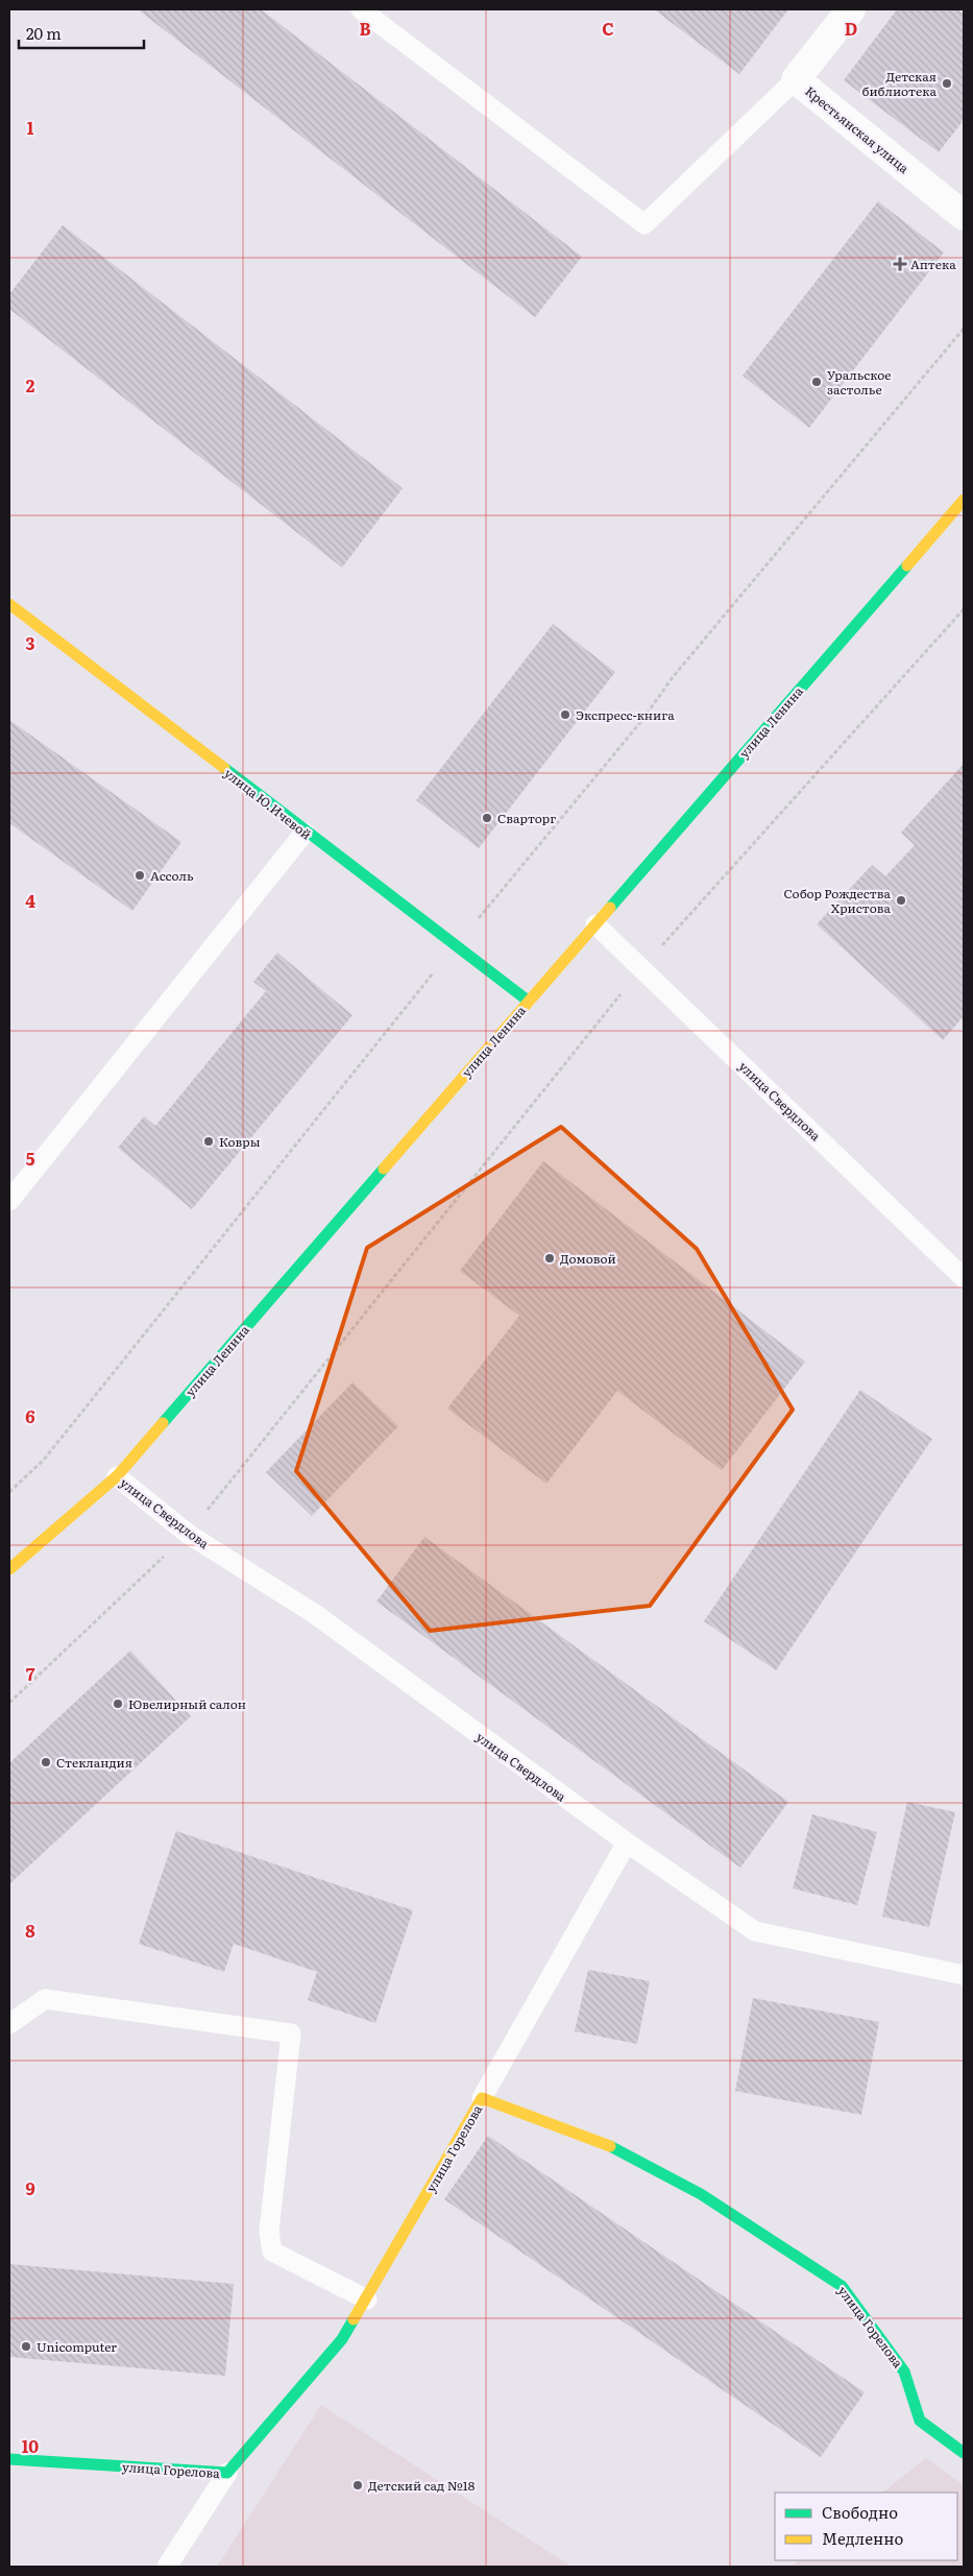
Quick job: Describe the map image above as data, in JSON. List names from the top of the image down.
{
  "streets": {
    "street": [
      "Крестьянская улица",
      "улица Ленина",
      "улица Ю.Ичевой",
      "улица Горелова"
    ],
    "lane": ["улица Свердлова"]
  },
  "crossings": [
    ["улица Ленина", "улица Ю.Ичевой"],
    ["улица Ленина", "улица Свердлова"]
  ],
  "places": {
    "other": [
      "Детская библиотека",
      "Уральское застолье",
      "Экспресс-книга",
      "Сварторг",
      "Ассоль",
      "Собор Рождества Христова",
      "Ковры",
      "Домовой",
      "Ювелирный салон",
      "Стекландия",
      "Unicomputer",
      "Детский сад №18"
    ],
    "health": ["Аптека"]
  },
  "legend": ["Свободно", "Медленно"],
  "scale_bar": "20 m",
  "grid": {
    "columns": ["B", "C", "D"],
    "rows": [
      "1",
      "2",
      "3",
      "4",
      "5",
      "6",
      "7",
      "8",
      "9",
      "10"
    ]
  }
}
